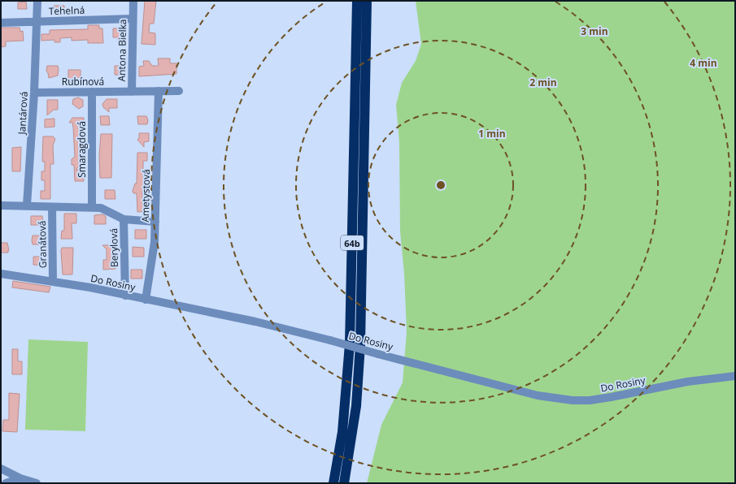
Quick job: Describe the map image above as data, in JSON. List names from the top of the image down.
{
  "streets": {
    "highway": ["64b"],
    "street": [
      "Tehelná",
      "Antona Bielka",
      "Rubínová",
      "Jantárová",
      "Smaragdová",
      "Ametystová",
      "Granátová",
      "Berylová",
      "Do Rosiny"
    ]
  },
  "crossings": [
    ["Tehelná", "Antona Bielka"],
    ["Tehelná", "Jantárová"],
    ["Antona Bielka", "Rubínová"],
    ["Antona Bielka", "Ametystová"],
    ["Rubínová", "Jantárová"],
    ["Rubínová", "Smaragdová"],
    ["Ametystová", "Do Rosiny"],
    ["Granátová", "Do Rosiny"],
    ["Berylová", "Do Rosiny"]
  ],
  "rings": [
    "3 min",
    "4 min",
    "2 min",
    "1 min"
  ]
}
